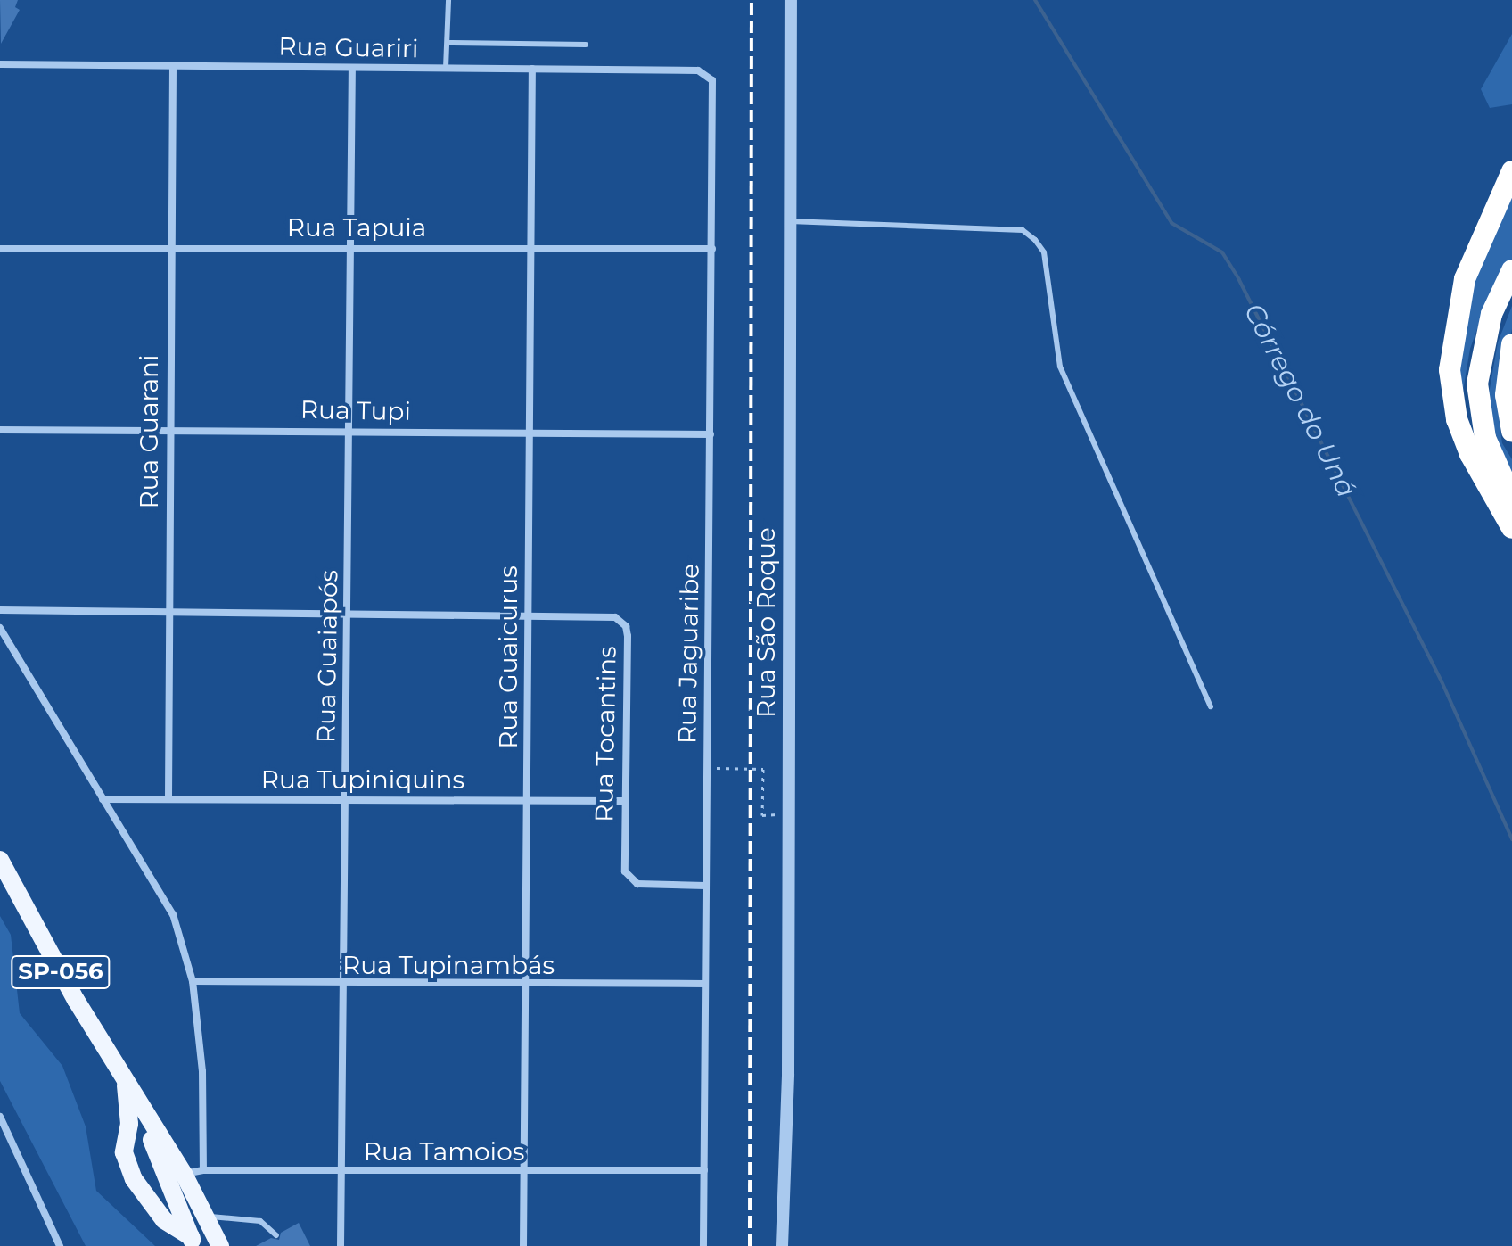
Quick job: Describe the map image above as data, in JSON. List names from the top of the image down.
{
  "streets": {
    "main road": ["SP-056"],
    "street": [
      "Rua Guariri",
      "Rua Tapuia",
      "Rua Tupi",
      "Rua Guarani",
      "Rua São Roque",
      "Rua Jaguaribe",
      "Rua Guaiapós",
      "Rua Guaicurus",
      "Rua Tocantins",
      "Rua Tupiniquins",
      "Rua Tupinambás",
      "Rua Tamoios"
    ]
  },
  "crossings": [
    ["Rua Guariri", "Rua Guarani"],
    ["Rua Guariri", "Rua Jaguaribe"],
    ["Rua Guariri", "Rua Guaiapós"],
    ["Rua Guariri", "Rua Guaicurus"],
    ["Rua Tapuia", "Rua Guarani"],
    ["Rua Tapuia", "Rua Jaguaribe"],
    ["Rua Tapuia", "Rua Guaiapós"],
    ["Rua Tapuia", "Rua Guaicurus"],
    ["Rua Tupi", "Rua Guarani"],
    ["Rua Tupi", "Rua Jaguaribe"],
    ["Rua Tupi", "Rua Guaiapós"],
    ["Rua Tupi", "Rua Guaicurus"],
    ["Rua Guarani", "Rua Tocantins"],
    ["Rua Guarani", "Rua Tupiniquins"],
    ["Rua Jaguaribe", "Rua Tocantins"],
    ["Rua Jaguaribe", "Rua Tupinambás"],
    ["Rua Jaguaribe", "Rua Tamoios"],
    ["Rua Guaiapós", "Rua Tocantins"],
    ["Rua Guaiapós", "Rua Tupiniquins"],
    ["Rua Guaiapós", "Rua Tupinambás"],
    ["Rua Guaiapós", "Rua Tamoios"],
    ["Rua Guaicurus", "Rua Tocantins"],
    ["Rua Guaicurus", "Rua Tupiniquins"],
    ["Rua Guaicurus", "Rua Tupinambás"],
    ["Rua Guaicurus", "Rua Tamoios"],
    ["Rua Tocantins", "Rua Tupiniquins"],
    ["SP-056", "Rua Tamoios"]
  ],
  "water": ["Córrego do Uná"]
}
